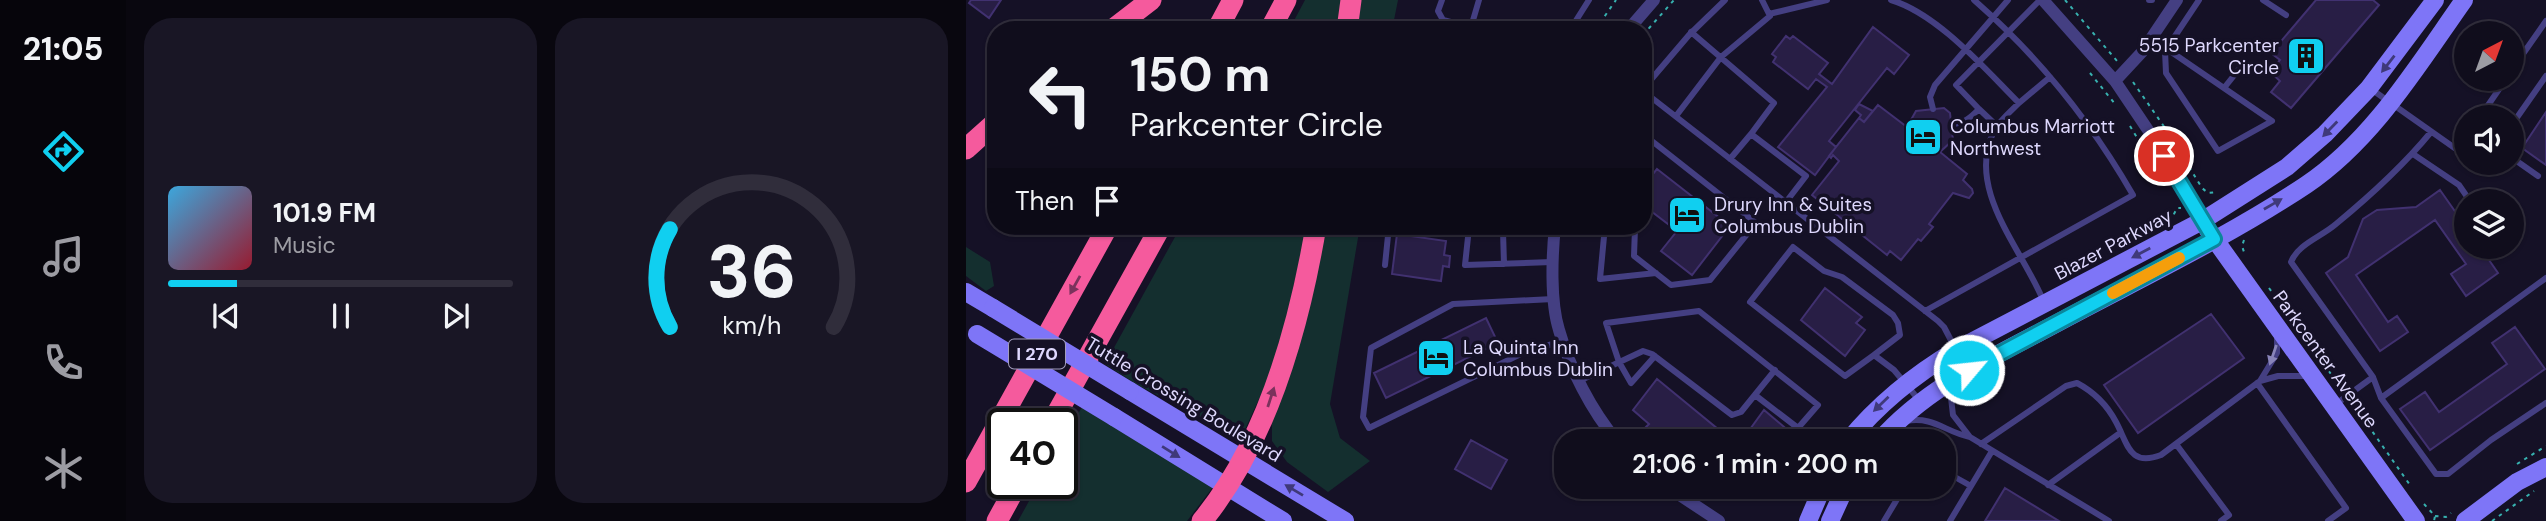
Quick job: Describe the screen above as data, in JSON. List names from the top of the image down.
{
  "streets": {
    "highway": ["I 270"],
    "street": ["Blazer Parkway", "Parkcenter Avenue", "Tuttle Crossing Boulevard"]
  },
  "crossings": [
    ["Blazer Parkway", "Parkcenter Avenue"]
  ],
  "places": {
    "building": ["5515 Parkcenter Circle"],
    "hotel": ["Columbus Marriott Northwest", "Drury Inn & Suites Columbus Dublin", "La Quinta Inn Columbus Dublin"]
  },
  "north": "top right",
  "page": {
    "tabs": "21:05",
    "turn": ["150 m", "Parkcenter Circle"],
    "then": "Then",
    "song": ["101.9 FM", "Music"],
    "limit": "40",
    "trip": "21:06 · 1 min · 200 m",
    "gauge": ["36", "km/h"]
  }
}
